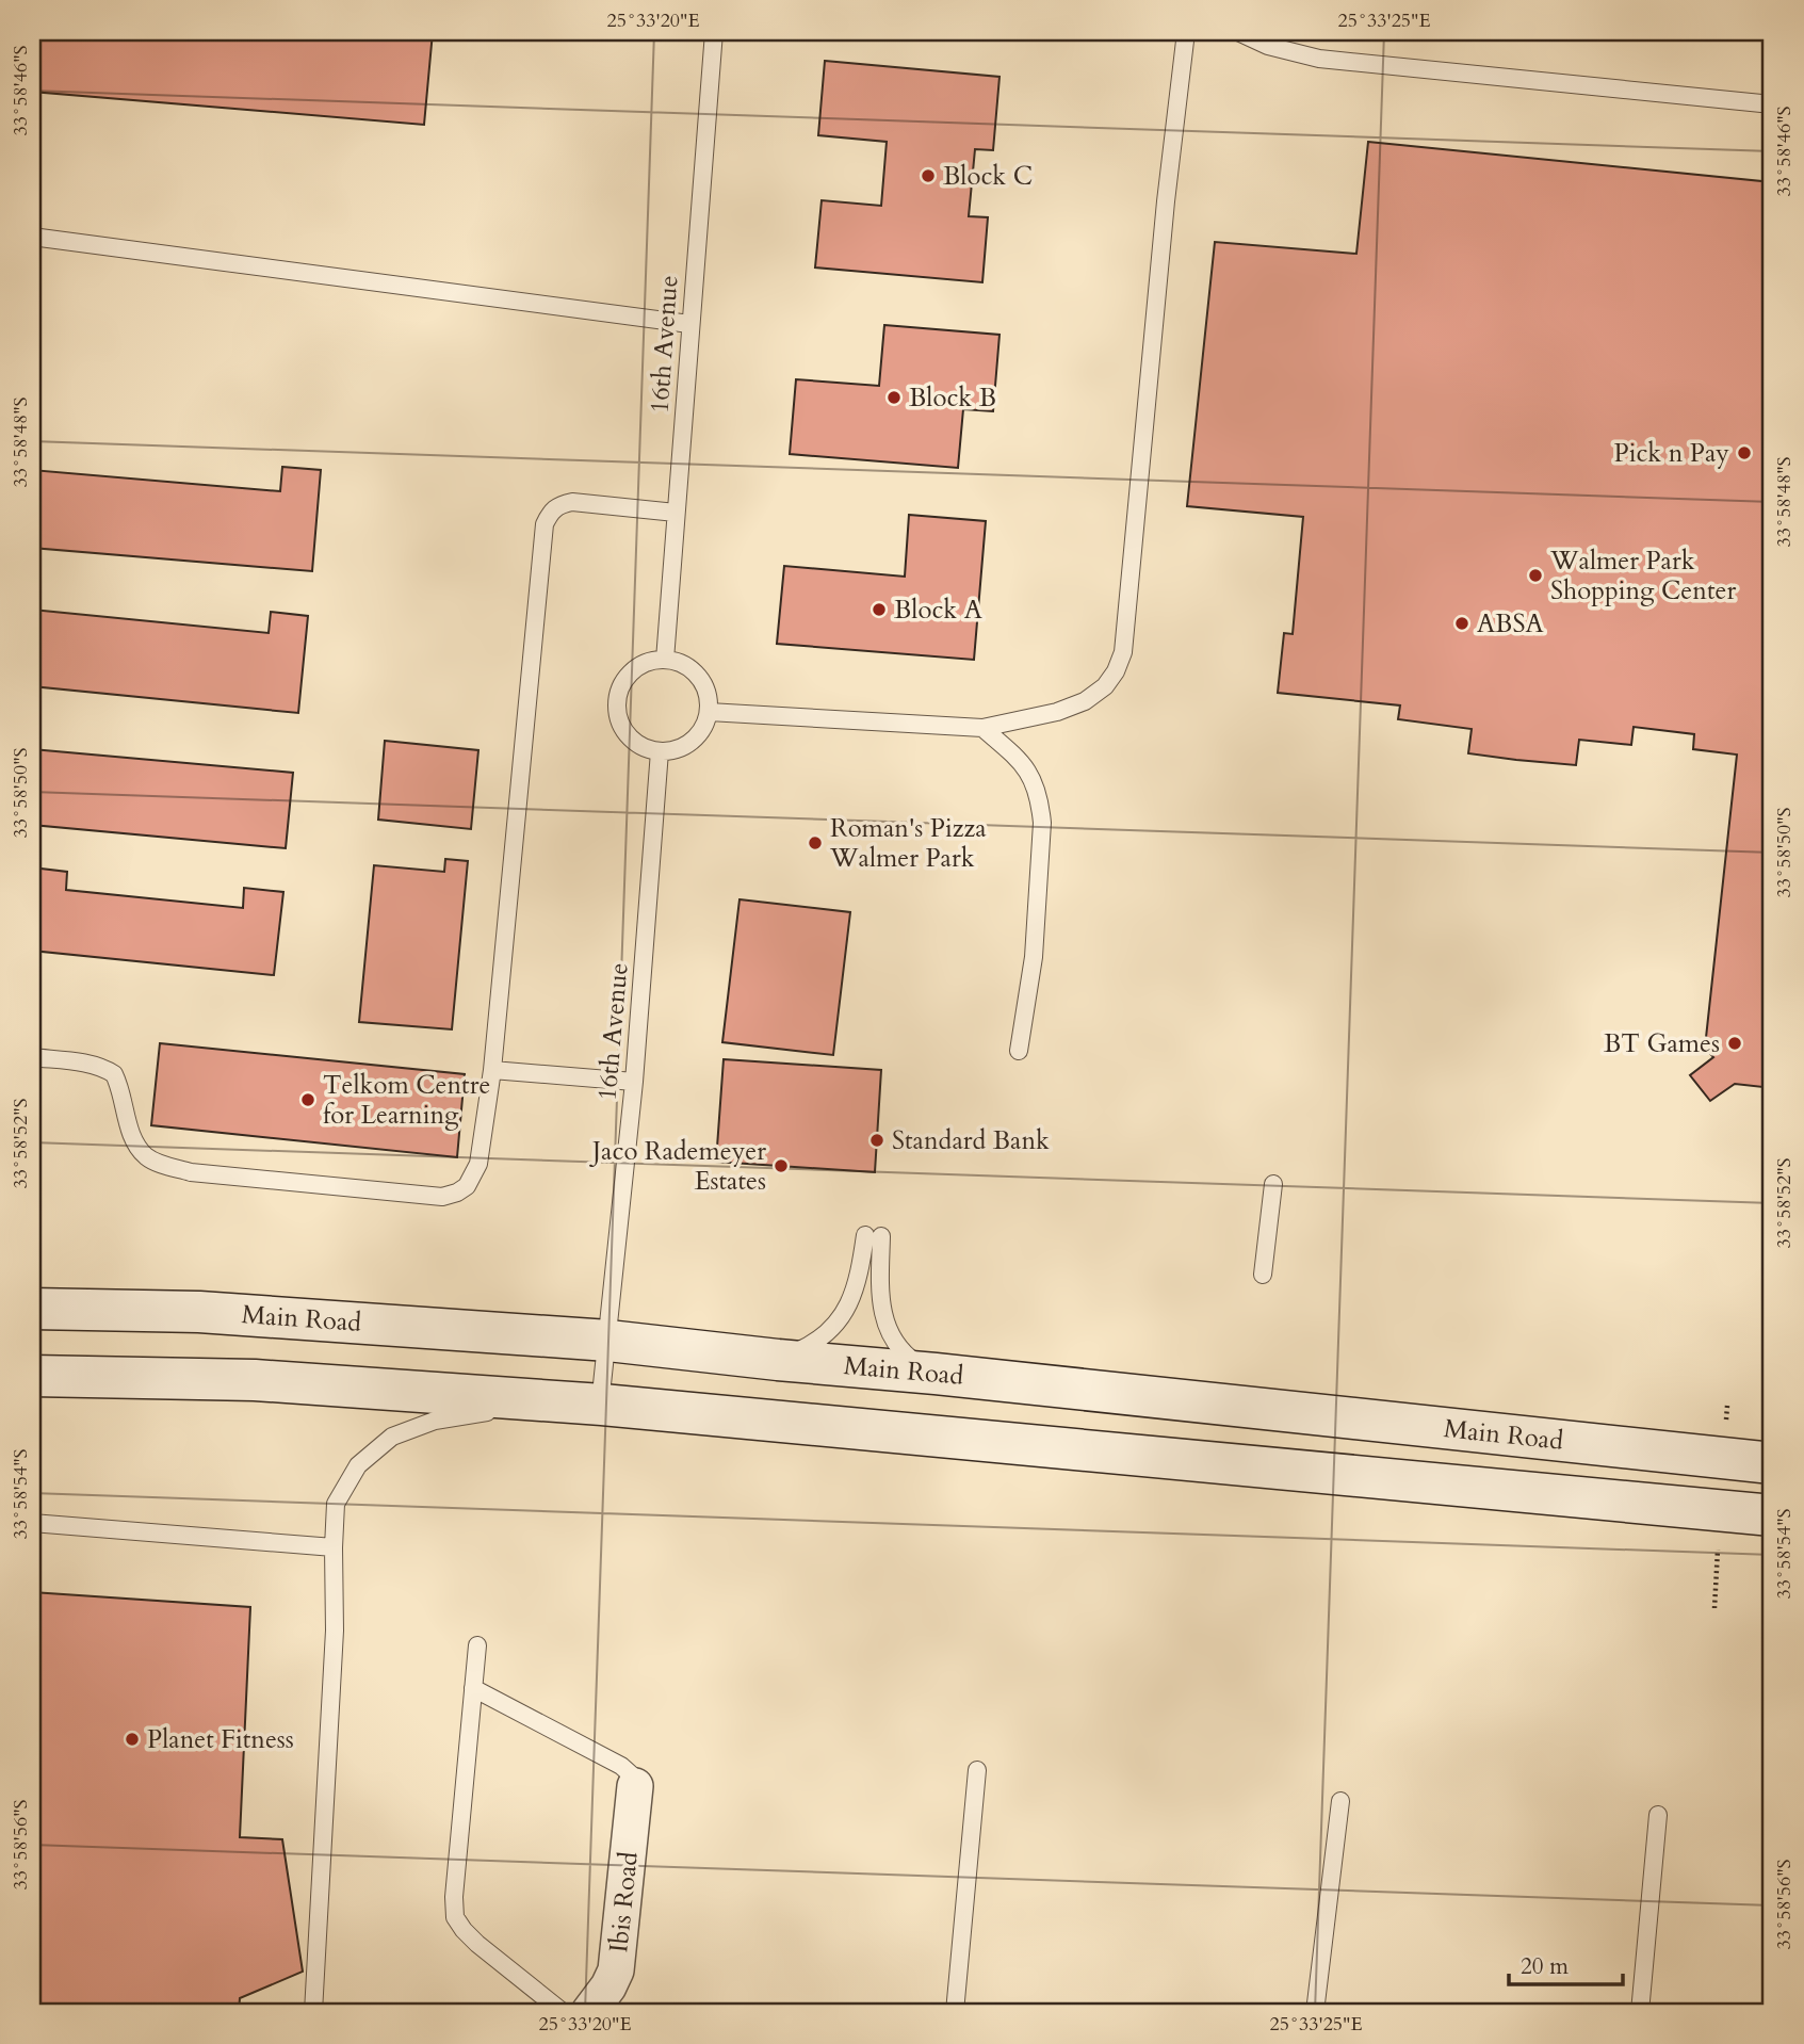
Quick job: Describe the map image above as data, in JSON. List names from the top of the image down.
{
  "streets": {
    "main road": ["Main Road"],
    "street": ["Ibis Road"],
    "lane": ["16th Avenue"]
  },
  "crossings": [
    ["16th Avenue", "Main Road"]
  ],
  "places": [
    "Block C",
    "Block B",
    "Pick n Pay",
    "Walmer Park Shopping Center",
    "Block A",
    "ABSA",
    "Roman's Pizza Walmer Park",
    "BT Games",
    "Telkom Centre for Learning",
    "Standard Bank",
    "Jaco Rademeyer Estates",
    "Planet Fitness"
  ],
  "scale_bar": "20 m",
  "coordinates": [
    "25°33'20\"E",
    "25°33'25\"E",
    "33°58'46\"S",
    "33°58'48\"S",
    "33°58'50\"S",
    "33°58'52\"S",
    "33°58'54\"S",
    "33°58'56\"S"
  ]
}
